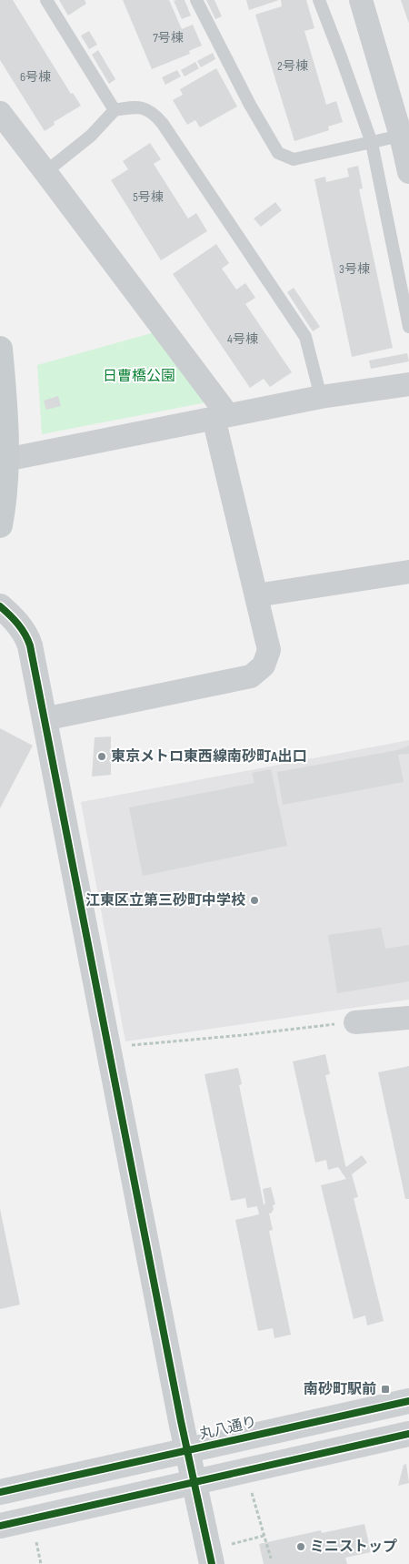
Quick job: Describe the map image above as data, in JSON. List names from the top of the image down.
{
  "streets": {
    "main road": ["丸八通り"]
  },
  "parks": ["日曹橋公園"],
  "places": {
    "other": ["東京メトロ東西線南砂町A出口", "江東区立第三砂町中学校", "ミニストップ"],
    "transit": ["南砂町駅前"]
  },
  "house_numbers": [
    "7号棟",
    "2号棟",
    "6号棟",
    "5号棟",
    "3号棟",
    "4号棟"
  ]
}
